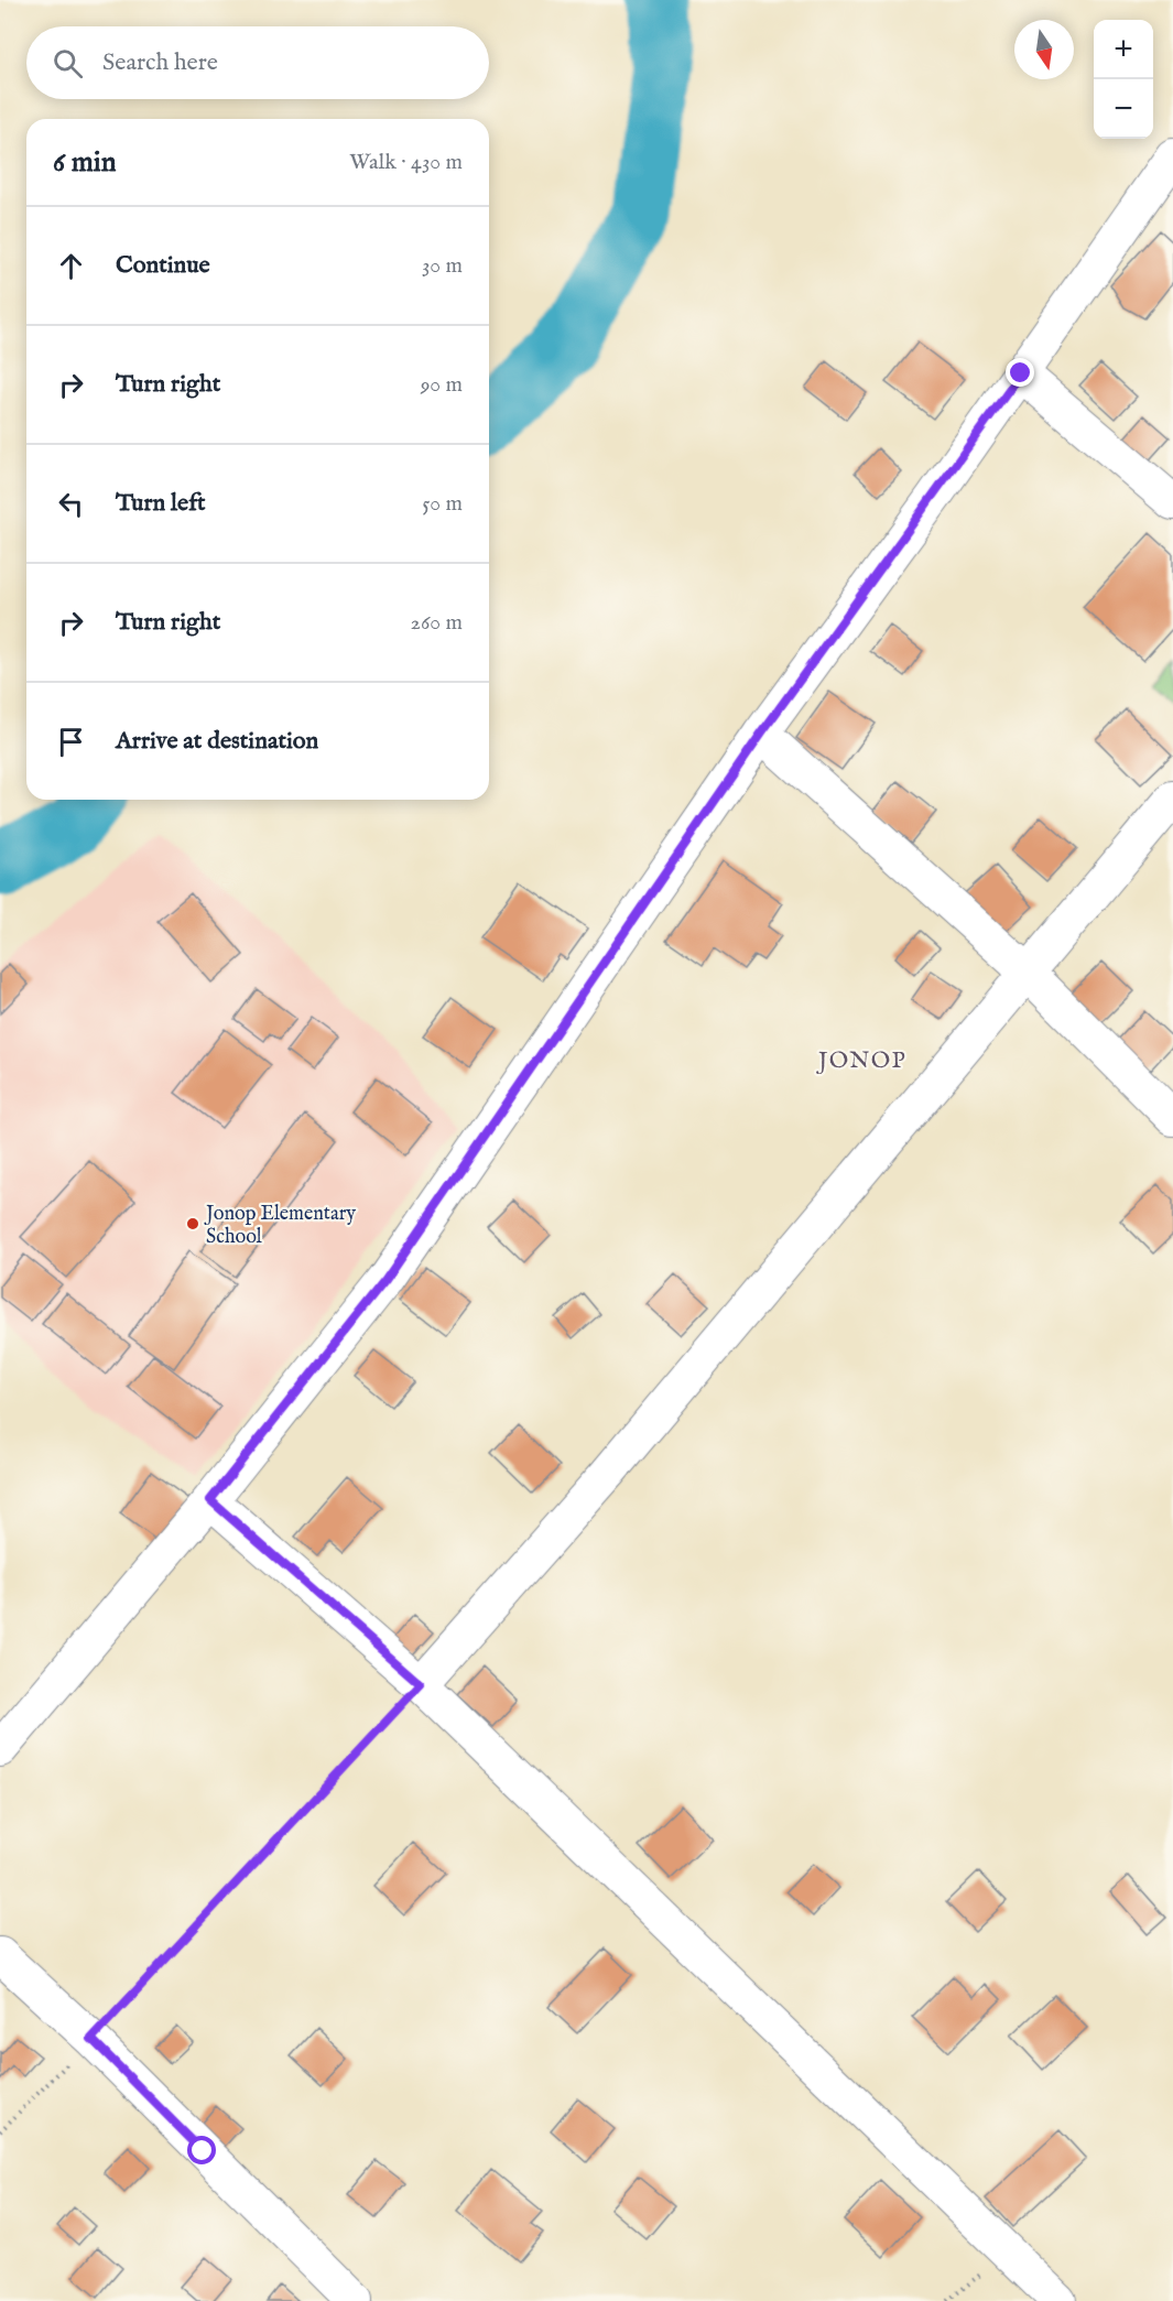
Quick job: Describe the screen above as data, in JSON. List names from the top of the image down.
{
  "districts": ["JONOP"],
  "places": ["Jonop Elementary School"],
  "north": "bottom",
  "page": {
    "map_buttons": ["+", "−"],
    "search": "Search here",
    "heading": ["6 min", "Walk · 430 m"],
    "list": [
      ["Continue", "30 m"],
      ["Turn right", "90 m"],
      ["Turn left", "50 m"],
      ["Turn right", "260 m"],
      "Arrive at destination"
    ]
  }
}
